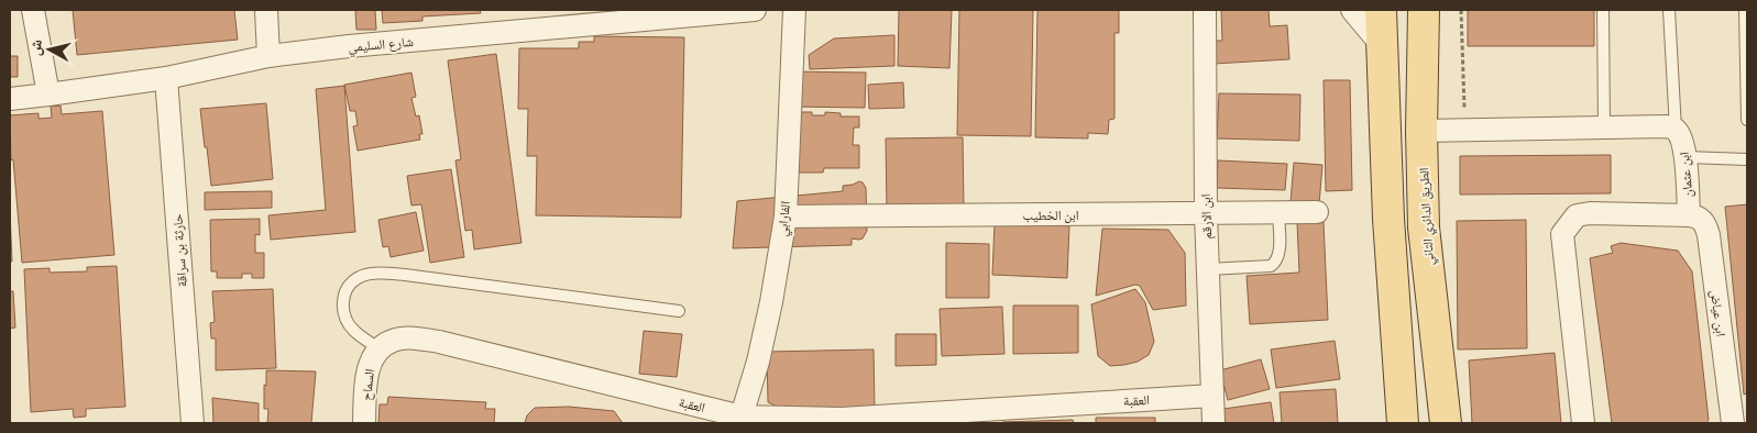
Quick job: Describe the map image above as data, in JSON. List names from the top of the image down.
{
  "streets": {
    "main road": ["الطريق الدائري الثاني"],
    "street": [
      "شارع السليمي",
      "ابن عثمان",
      "ابن الخطيب",
      "ابن الارقم",
      "الفارابي",
      "حارثة بن سراقة",
      "ابن عياض",
      "السماح",
      "العقبة"
    ]
  },
  "crossings": [
    ["شارع السليمي", "حارثة بن سراقة"],
    ["ابن عثمان", "ابن عياض"],
    ["ابن الخطيب", "ابن الارقم"],
    ["ابن الخطيب", "الفارابي"],
    ["ابن الارقم", "العقبة"],
    ["الفارابي", "العقبة"],
    ["السماح", "العقبة"]
  ],
  "north": "left"
}
